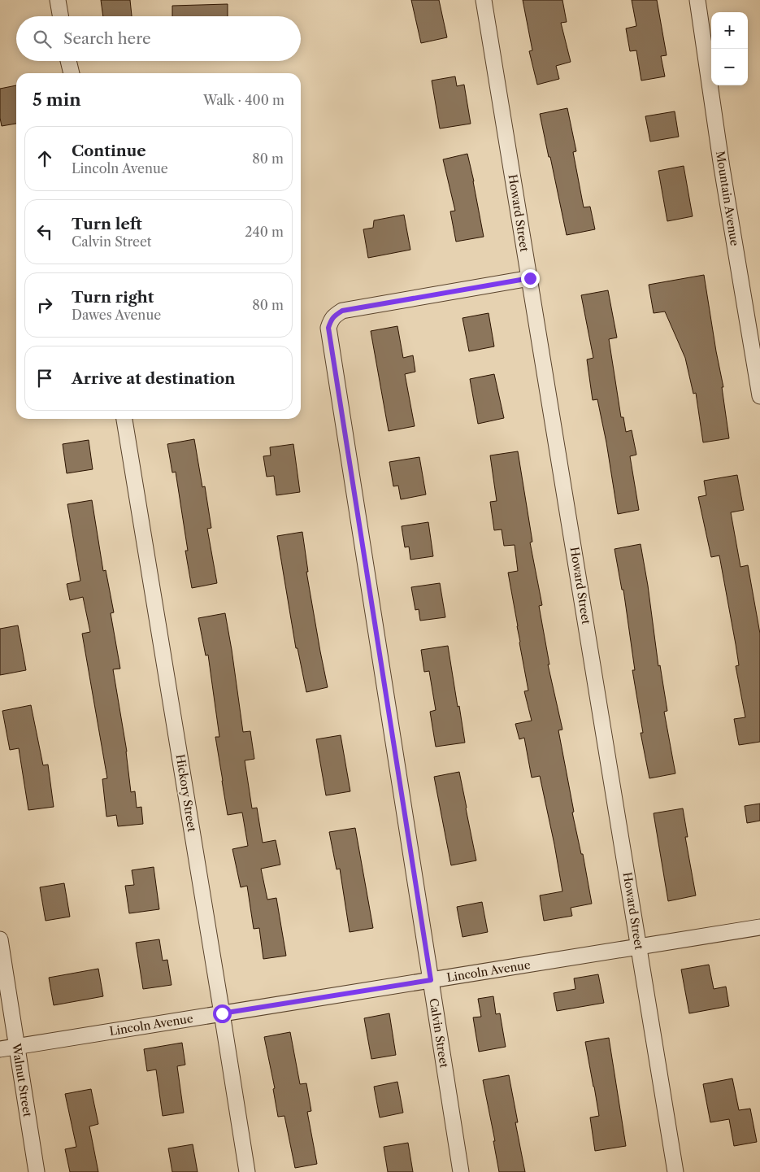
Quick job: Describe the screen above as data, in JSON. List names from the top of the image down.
{
  "streets": {
    "street": [
      "Mountain Avenue",
      "Howard Street",
      "Hickory Street",
      "Lincoln Avenue",
      "Calvin Street",
      "Walnut Street"
    ]
  },
  "crossings": [
    ["Howard Street", "Lincoln Avenue"],
    ["Howard Street", "Calvin Street"],
    ["Hickory Street", "Lincoln Avenue"],
    ["Lincoln Avenue", "Calvin Street"],
    ["Lincoln Avenue", "Walnut Street"]
  ],
  "page": {
    "map_buttons": ["+", "−"],
    "search": "Search here",
    "heading": ["5 min", "Walk · 400 m"],
    "list": [
      ["Continue", "Lincoln Avenue", "80 m"],
      ["Turn left", "Calvin Street", "240 m"],
      ["Turn right", "Dawes Avenue", "80 m"],
      "Arrive at destination"
    ]
  }
}
